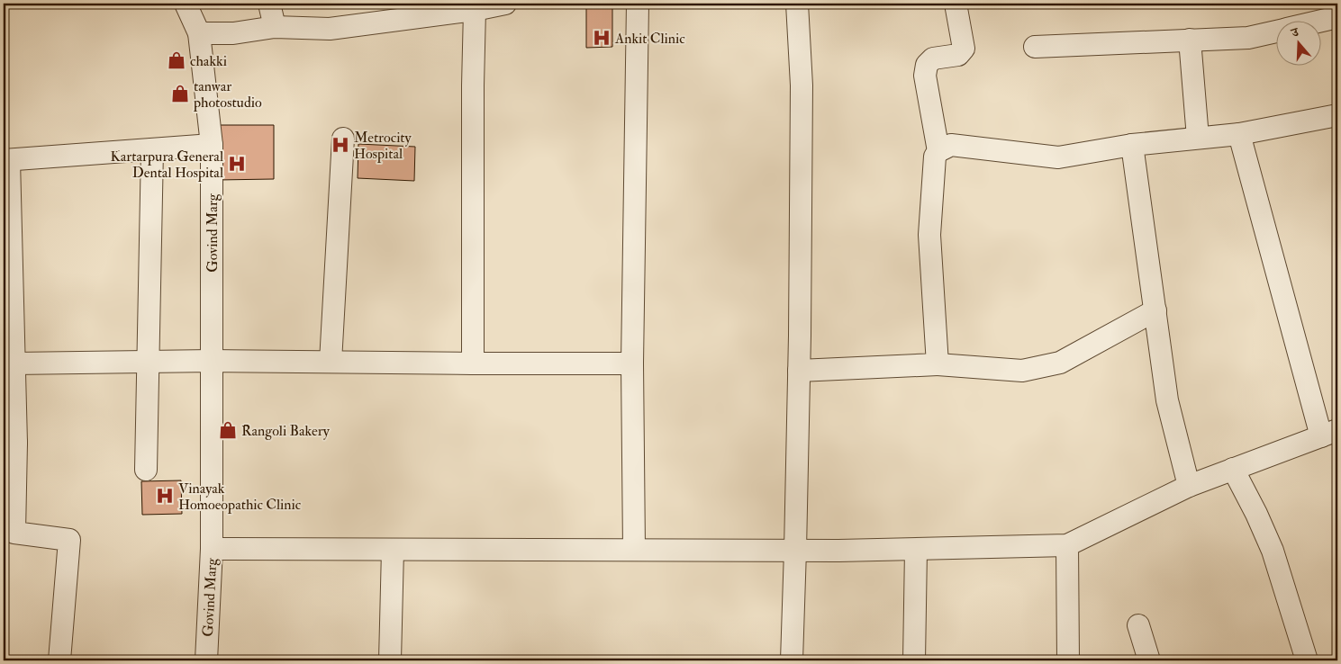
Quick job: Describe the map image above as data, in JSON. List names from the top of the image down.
{
  "streets": {
    "street": ["Govind Marg"]
  },
  "places": {
    "hospital": [
      "Ankit Clinic",
      "Metrocity Hospital",
      "Kartarpura General Dental Hospital",
      "Vinayak Homoeopathic Clinic"
    ],
    "shop": ["chakki", "tanwar photostudio", "Rangoli Bakery"]
  },
  "north": "top"
}
